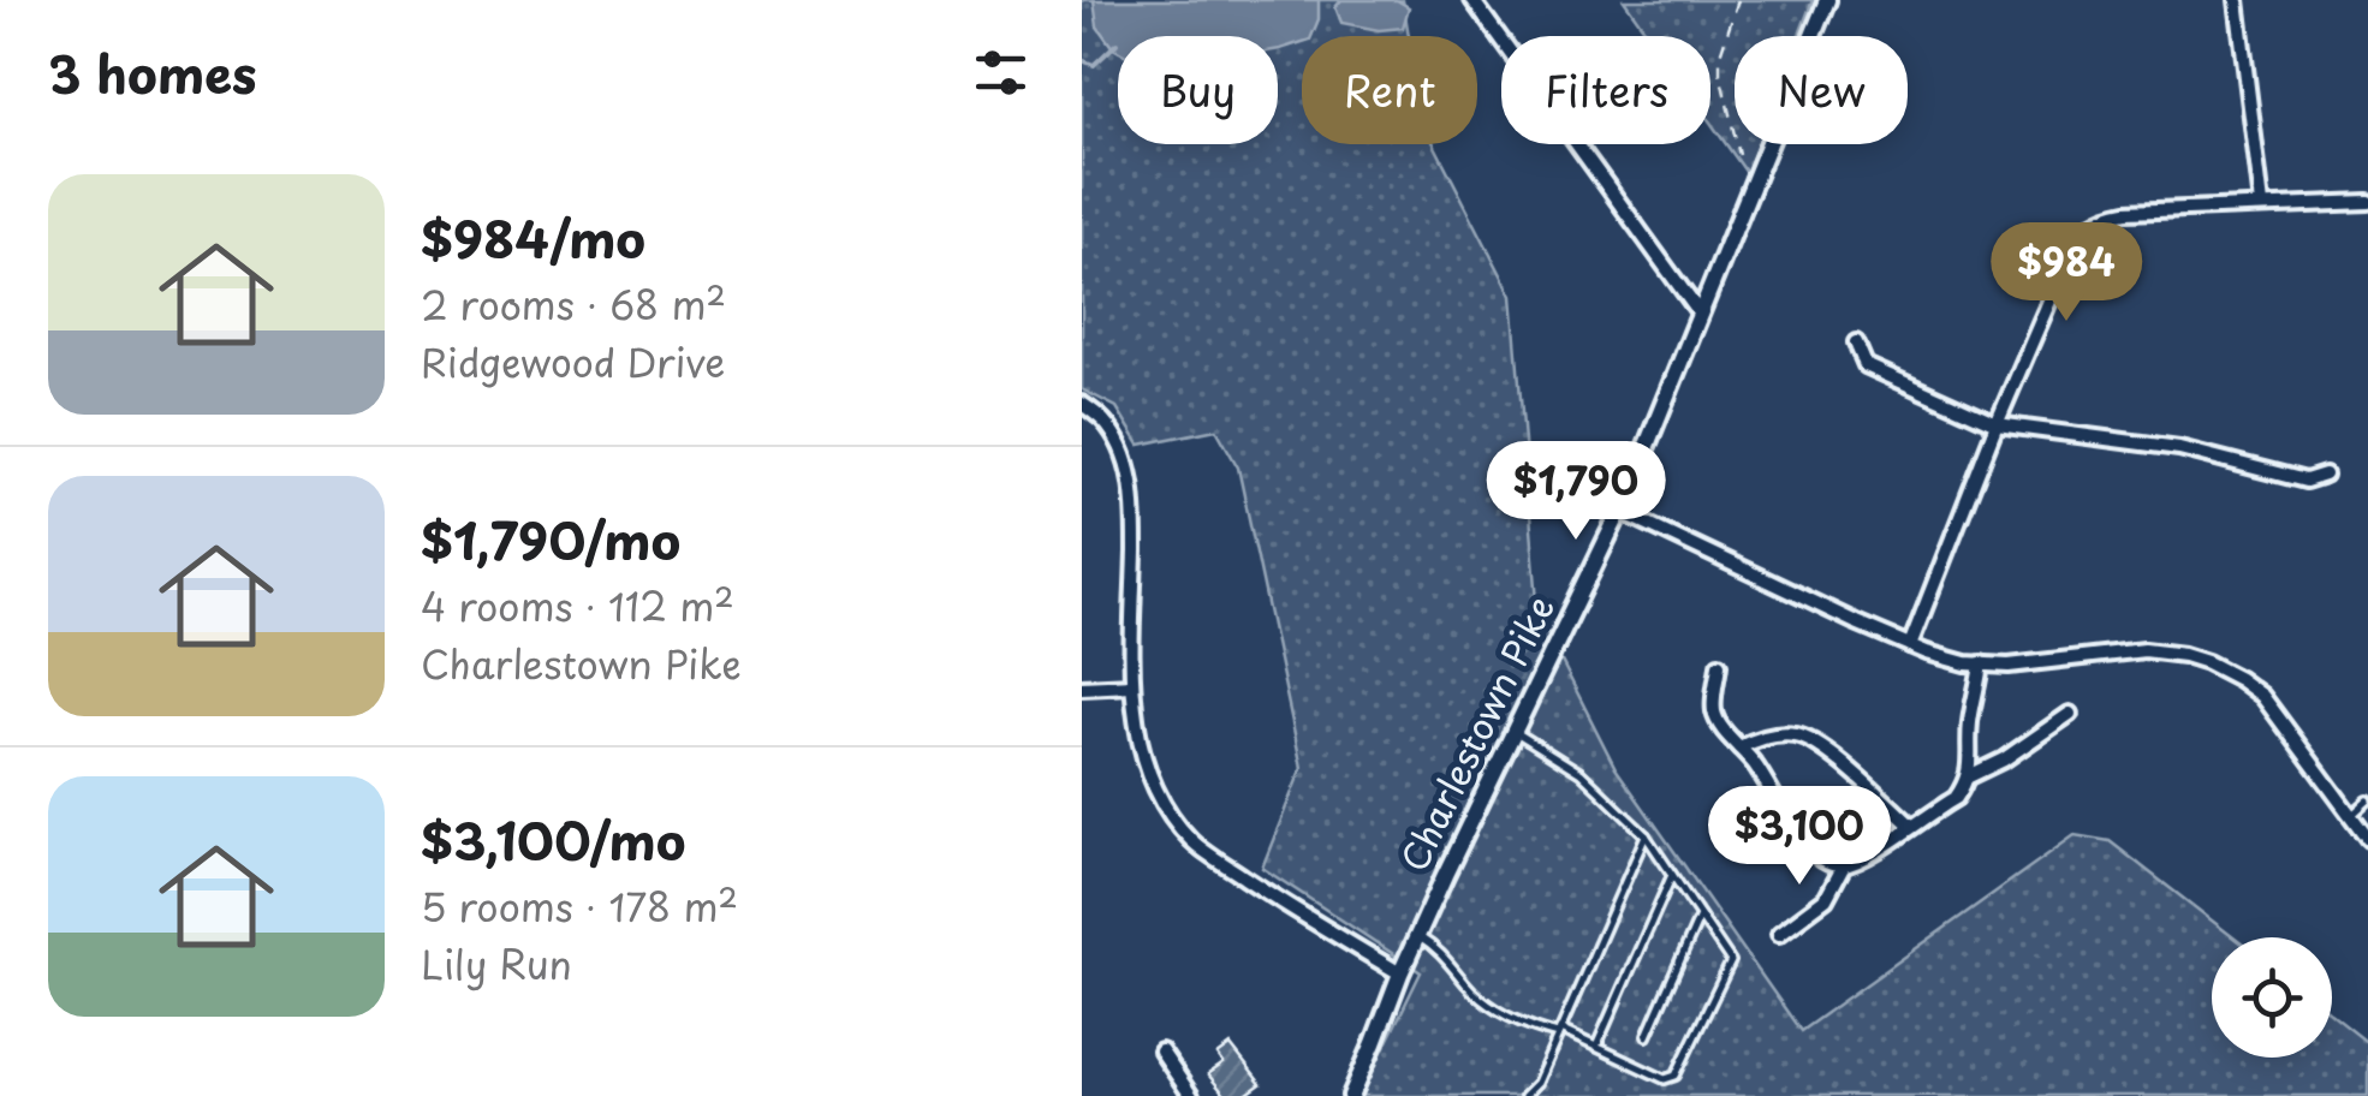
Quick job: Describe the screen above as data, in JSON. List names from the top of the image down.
{
  "streets": {
    "street": ["Charlestown Pike"]
  },
  "page": {
    "heading": "3 homes",
    "chip": [
      "Buy",
      "Rent",
      "Filters",
      "New"
    ],
    "list": [
      {
        "name": "$984/mo",
        "note": "2 rooms · 68 m² · Ridgewood Drive"
      },
      {
        "name": "$1,790/mo",
        "note": "4 rooms · 112 m² · Charlestown Pike"
      },
      {
        "name": "$3,100/mo",
        "note": "5 rooms · 178 m² · Lily Run"
      }
    ],
    "price": ["$984", "$1,790", "$3,100"]
  }
}
